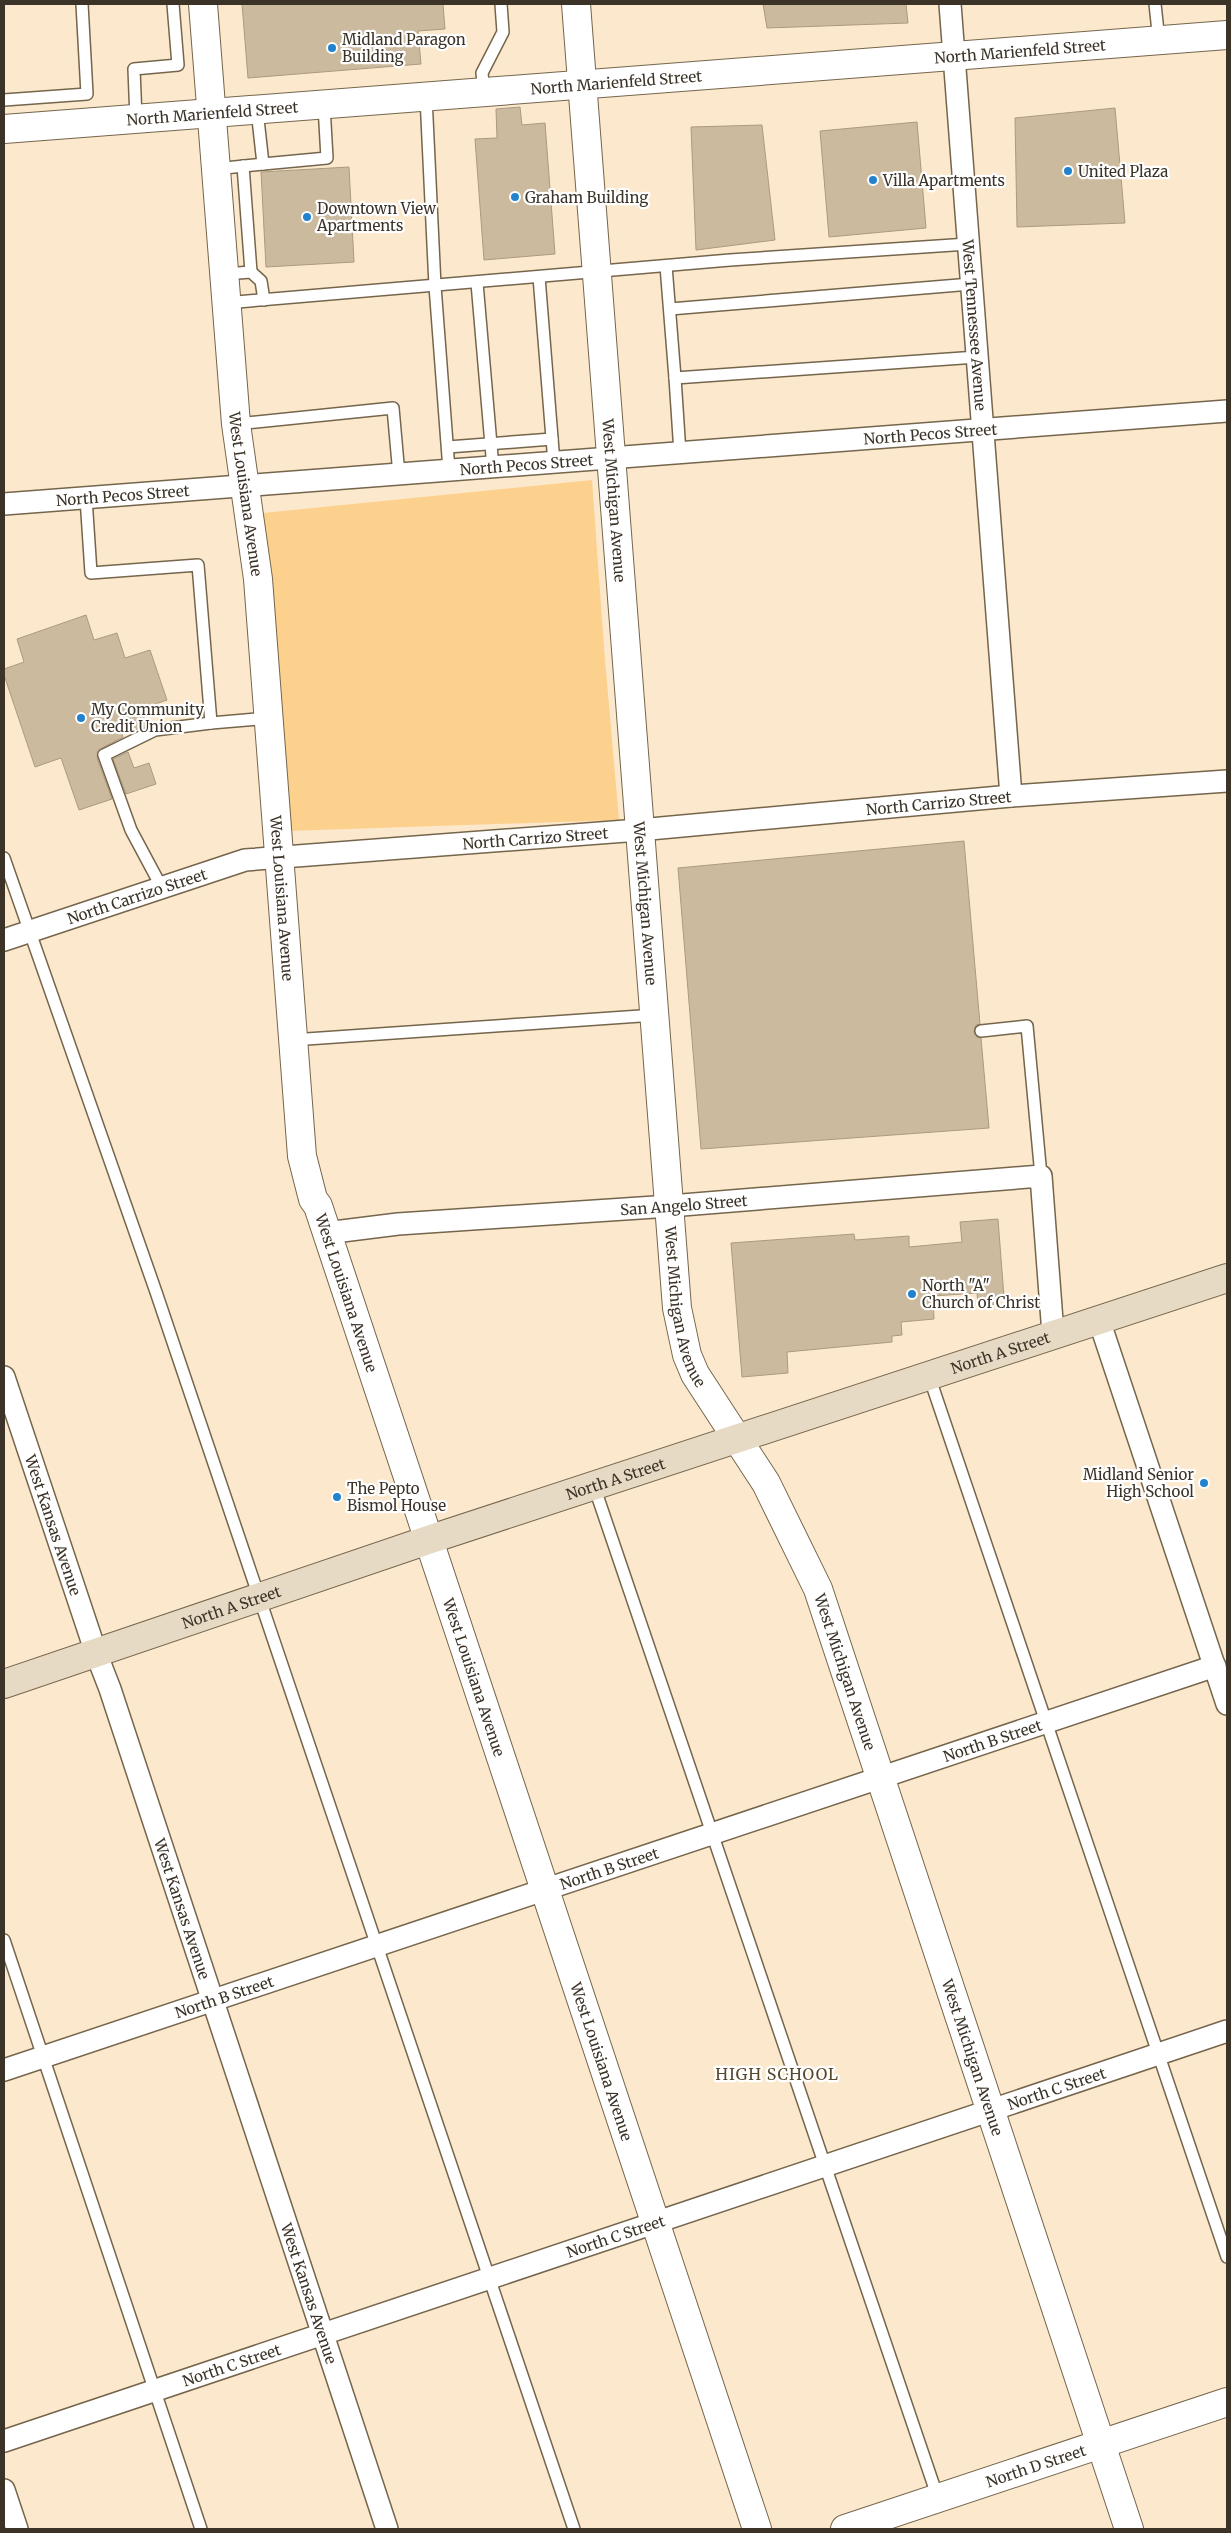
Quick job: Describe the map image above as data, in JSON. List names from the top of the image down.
{
  "streets": {
    "main road": ["North A Street"],
    "street": [
      "North Marienfeld Street",
      "West Tennessee Avenue",
      "North Pecos Street",
      "West Louisiana Avenue",
      "West Michigan Avenue",
      "North Carrizo Street",
      "San Angelo Street",
      "West Kansas Avenue",
      "North B Street",
      "North C Street",
      "North D Street"
    ]
  },
  "crossings": [
    ["North Marienfeld Street", "West Tennessee Avenue"],
    ["North Marienfeld Street", "West Louisiana Avenue"],
    ["North Marienfeld Street", "West Michigan Avenue"],
    ["West Tennessee Avenue", "North Pecos Street"],
    ["West Tennessee Avenue", "North Carrizo Street"],
    ["North Pecos Street", "West Louisiana Avenue"],
    ["North Pecos Street", "West Michigan Avenue"],
    ["West Louisiana Avenue", "North Carrizo Street"],
    ["West Louisiana Avenue", "San Angelo Street"],
    ["West Louisiana Avenue", "North A Street"],
    ["West Louisiana Avenue", "North B Street"],
    ["West Louisiana Avenue", "North C Street"],
    ["West Michigan Avenue", "North Carrizo Street"],
    ["West Michigan Avenue", "San Angelo Street"],
    ["West Michigan Avenue", "North A Street"],
    ["West Michigan Avenue", "North B Street"],
    ["West Michigan Avenue", "North C Street"],
    ["West Michigan Avenue", "North D Street"],
    ["North A Street", "West Kansas Avenue"],
    ["West Kansas Avenue", "North B Street"],
    ["West Kansas Avenue", "North C Street"]
  ],
  "districts": ["HIGH SCHOOL"],
  "places": [
    "Midland Paragon Building",
    "United Plaza",
    "Villa Apartments",
    "Graham Building",
    "Downtown View Apartments",
    "My Community Credit Union",
    "North \"A\" Church of Christ",
    "Midland Senior High School",
    "The Pepto Bismol House"
  ]
}
